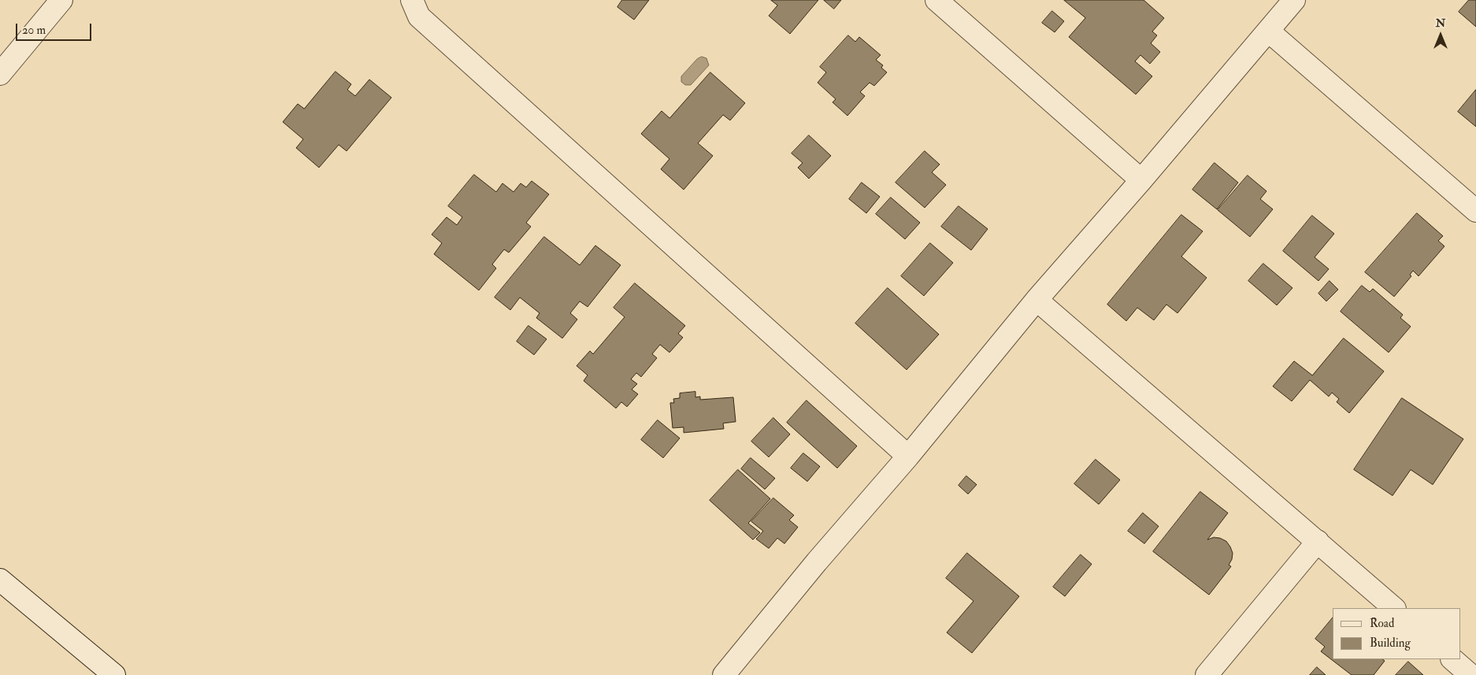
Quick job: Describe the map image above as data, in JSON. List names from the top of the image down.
{
  "legend": ["Road", "Building"],
  "scale_bar": "20 m",
  "north": "top"
}
